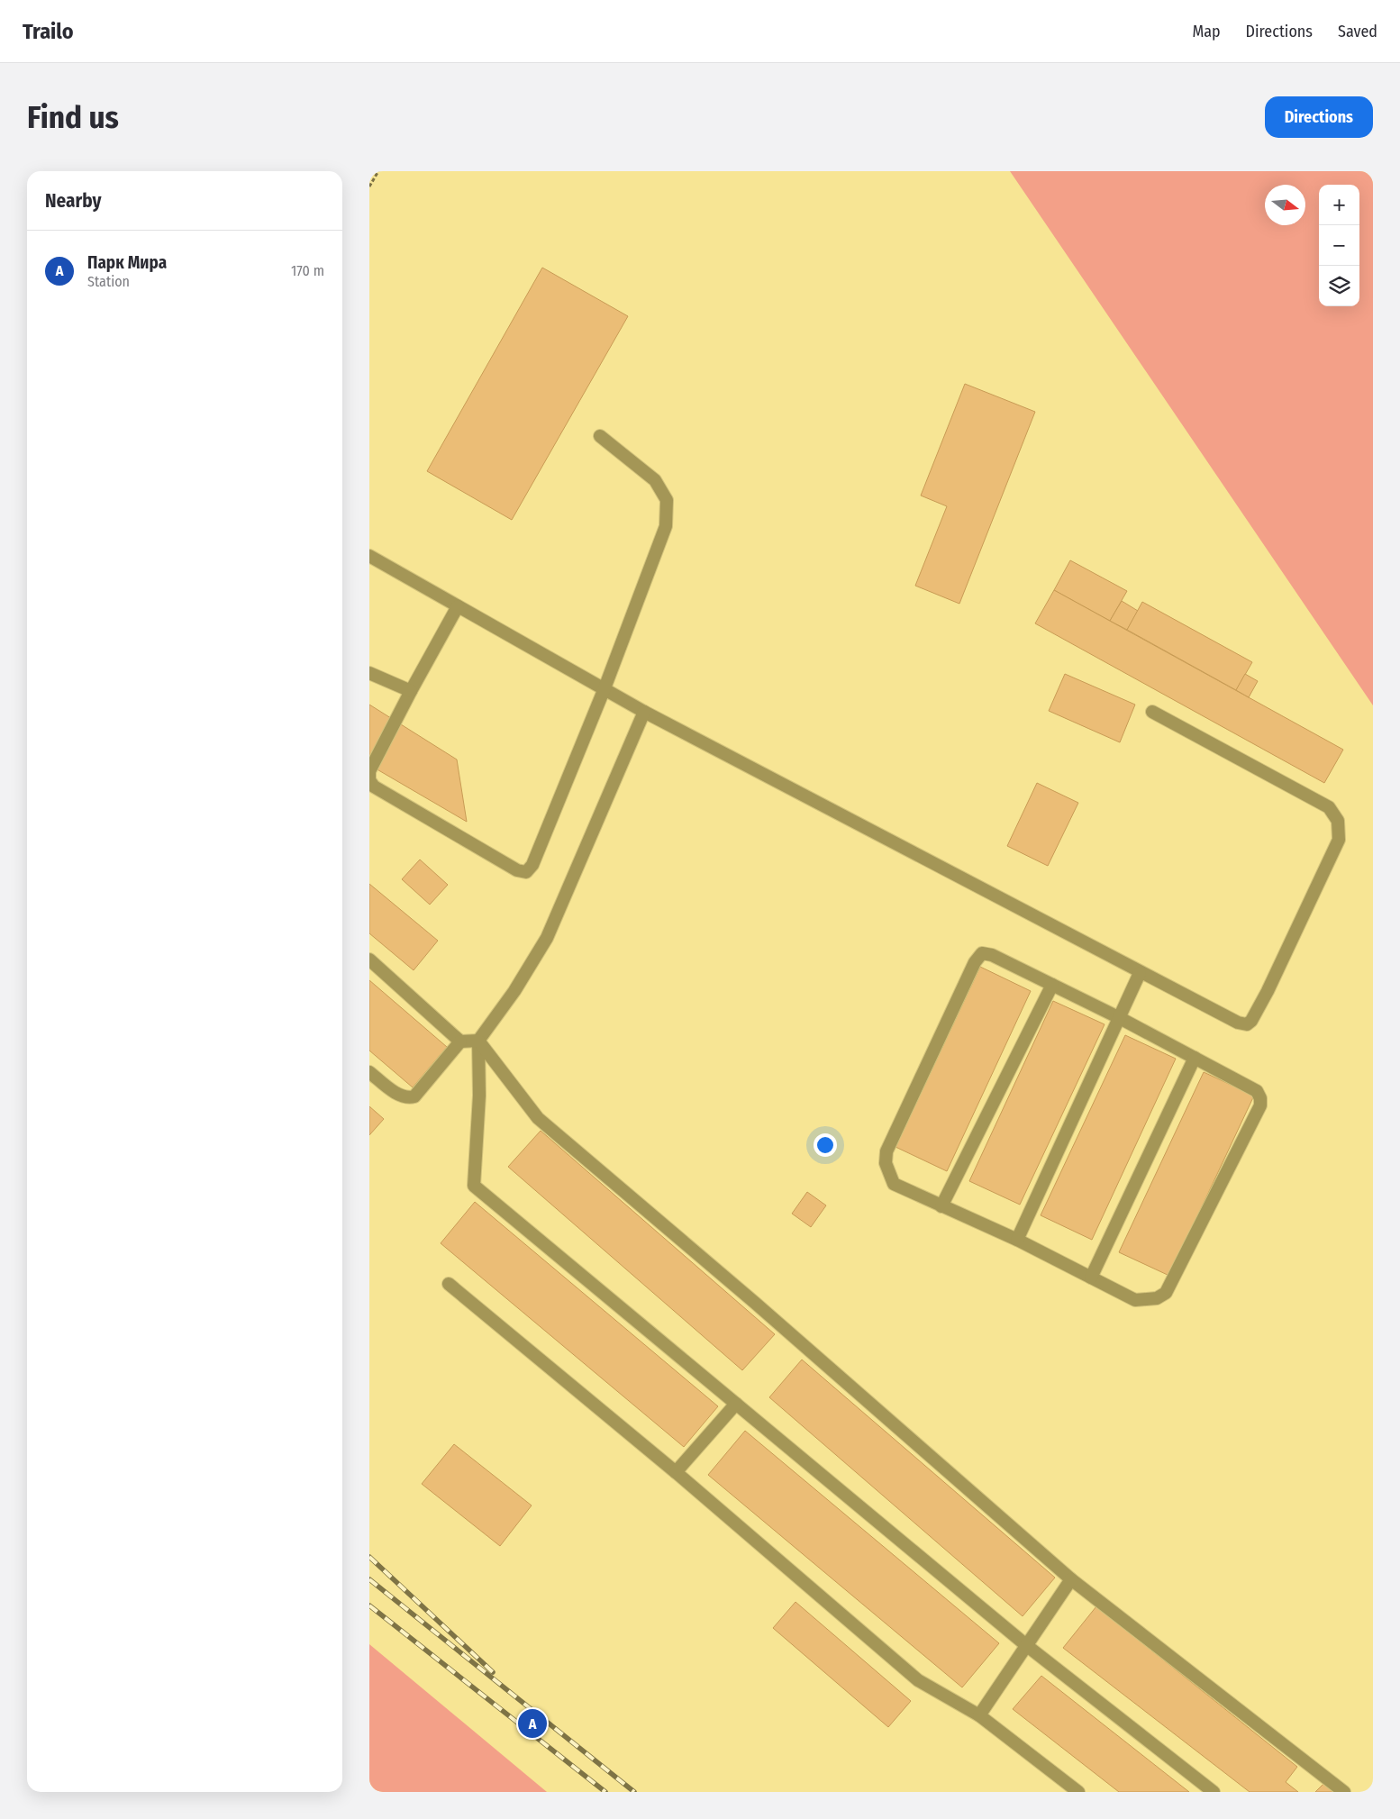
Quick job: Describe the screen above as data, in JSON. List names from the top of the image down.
{
  "north": "right",
  "page": {
    "header": "Trailo",
    "nav": ["Map", "Directions", "Saved"],
    "buttons": "Directions",
    "title": "Find us",
    "heading": "Nearby",
    "map_buttons": ["+", "−"],
    "list": [
      {
        "mark": "A",
        "name": "Парк Мира",
        "note": "Station",
        "value": "170 m"
      }
    ],
    "pins": "A"
  }
}
